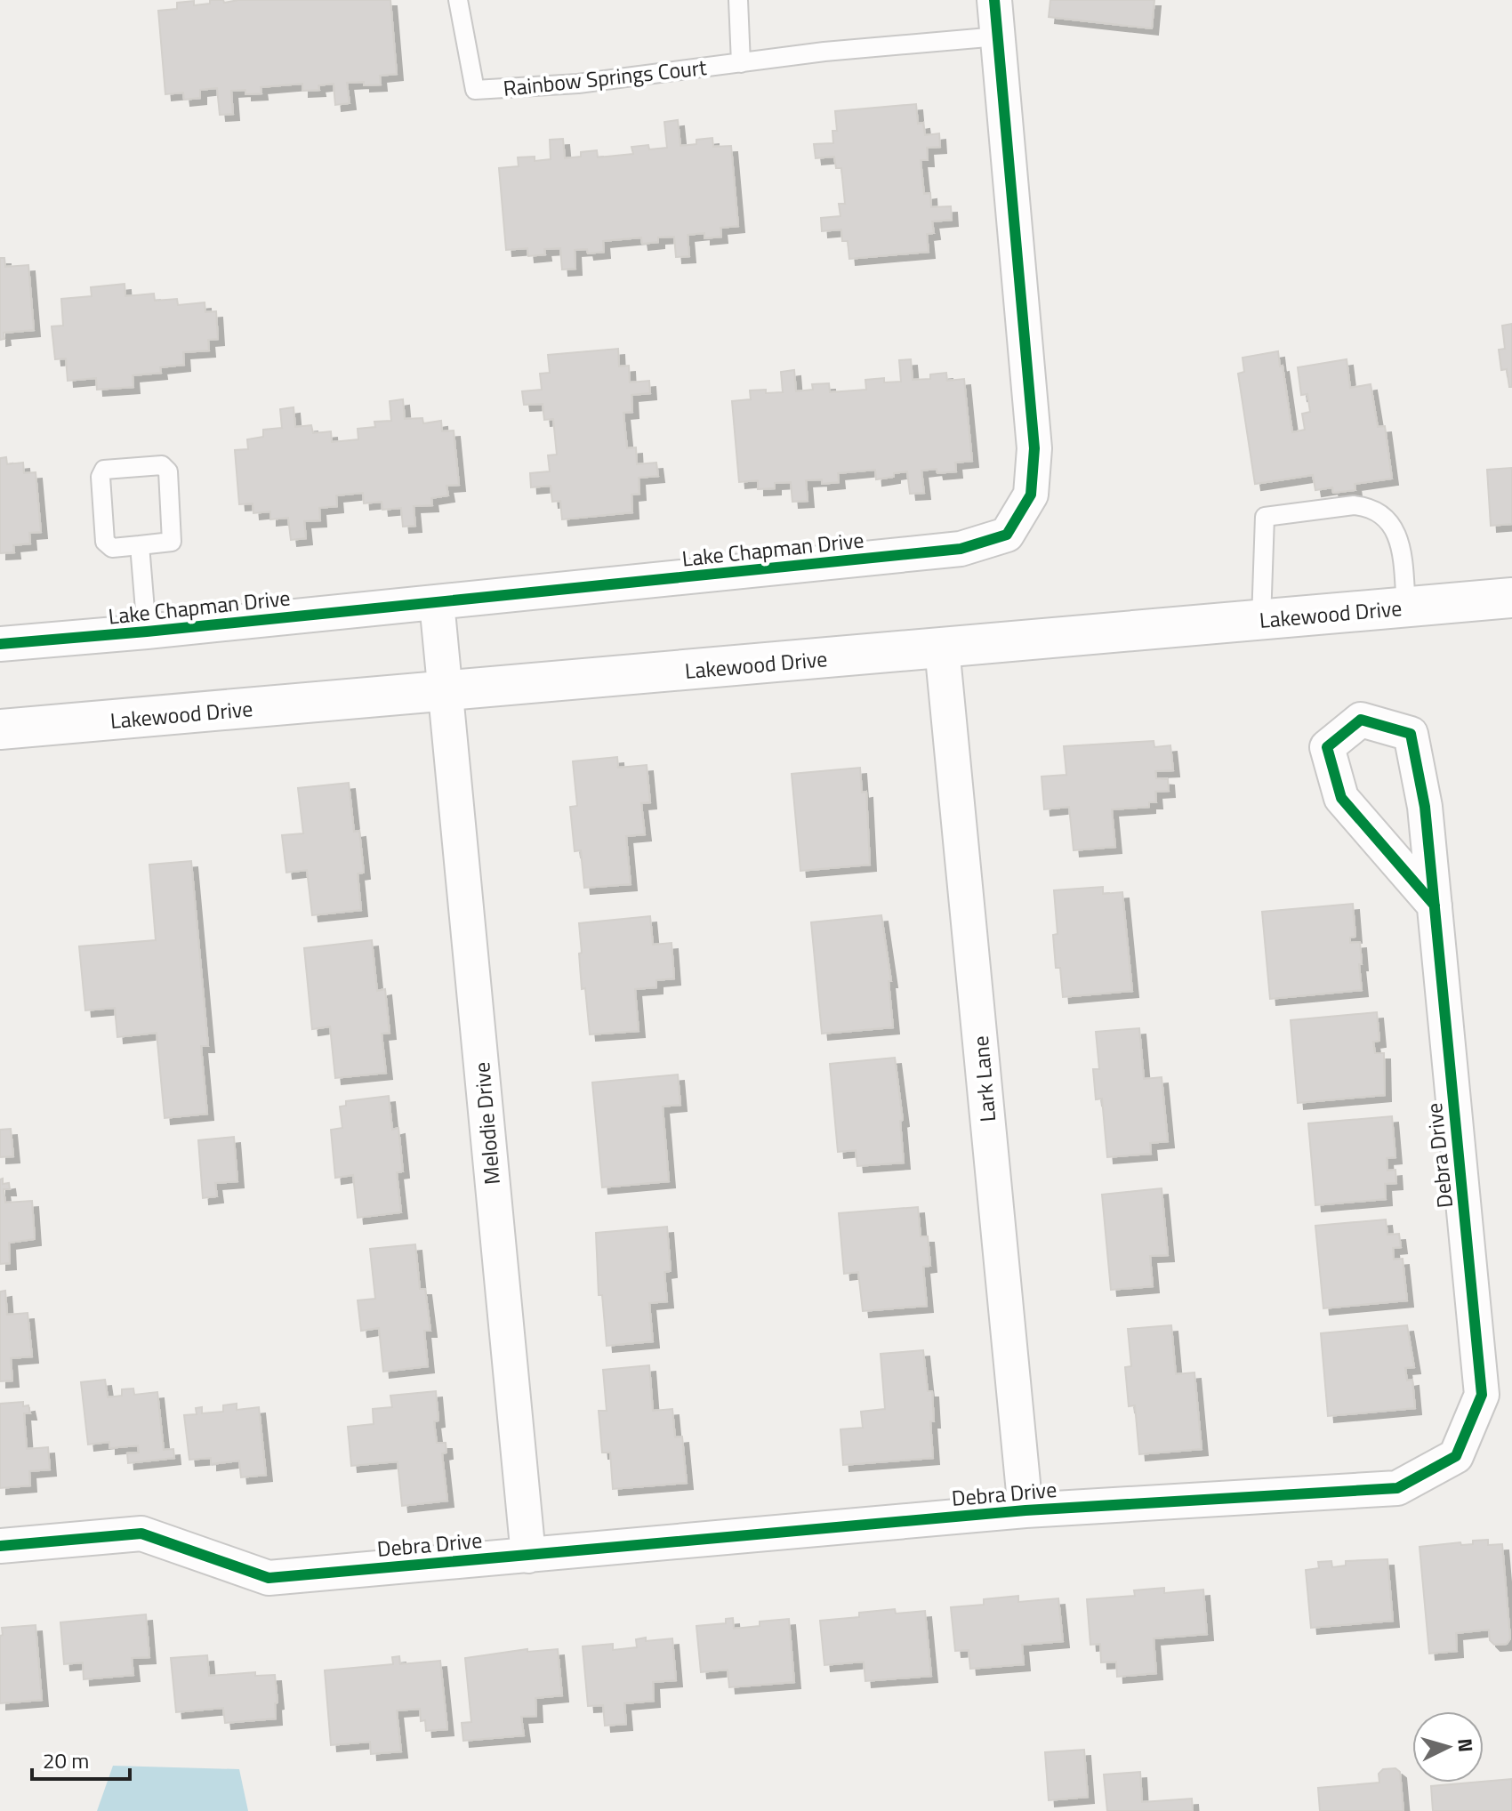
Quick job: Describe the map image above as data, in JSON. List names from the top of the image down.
{
  "streets": {
    "street": [
      "Lake Chapman Drive",
      "Lakewood Drive",
      "Lark Lane",
      "Melodie Drive",
      "Debra Drive"
    ],
    "lane": ["Rainbow Springs Court"]
  },
  "crossings": [
    ["Rainbow Springs Court", "Lake Chapman Drive"],
    ["Lake Chapman Drive", "Melodie Drive"],
    ["Lakewood Drive", "Lark Lane"],
    ["Lakewood Drive", "Melodie Drive"],
    ["Lark Lane", "Debra Drive"],
    ["Melodie Drive", "Debra Drive"]
  ],
  "scale_bar": "20 m",
  "north": "right"
}
